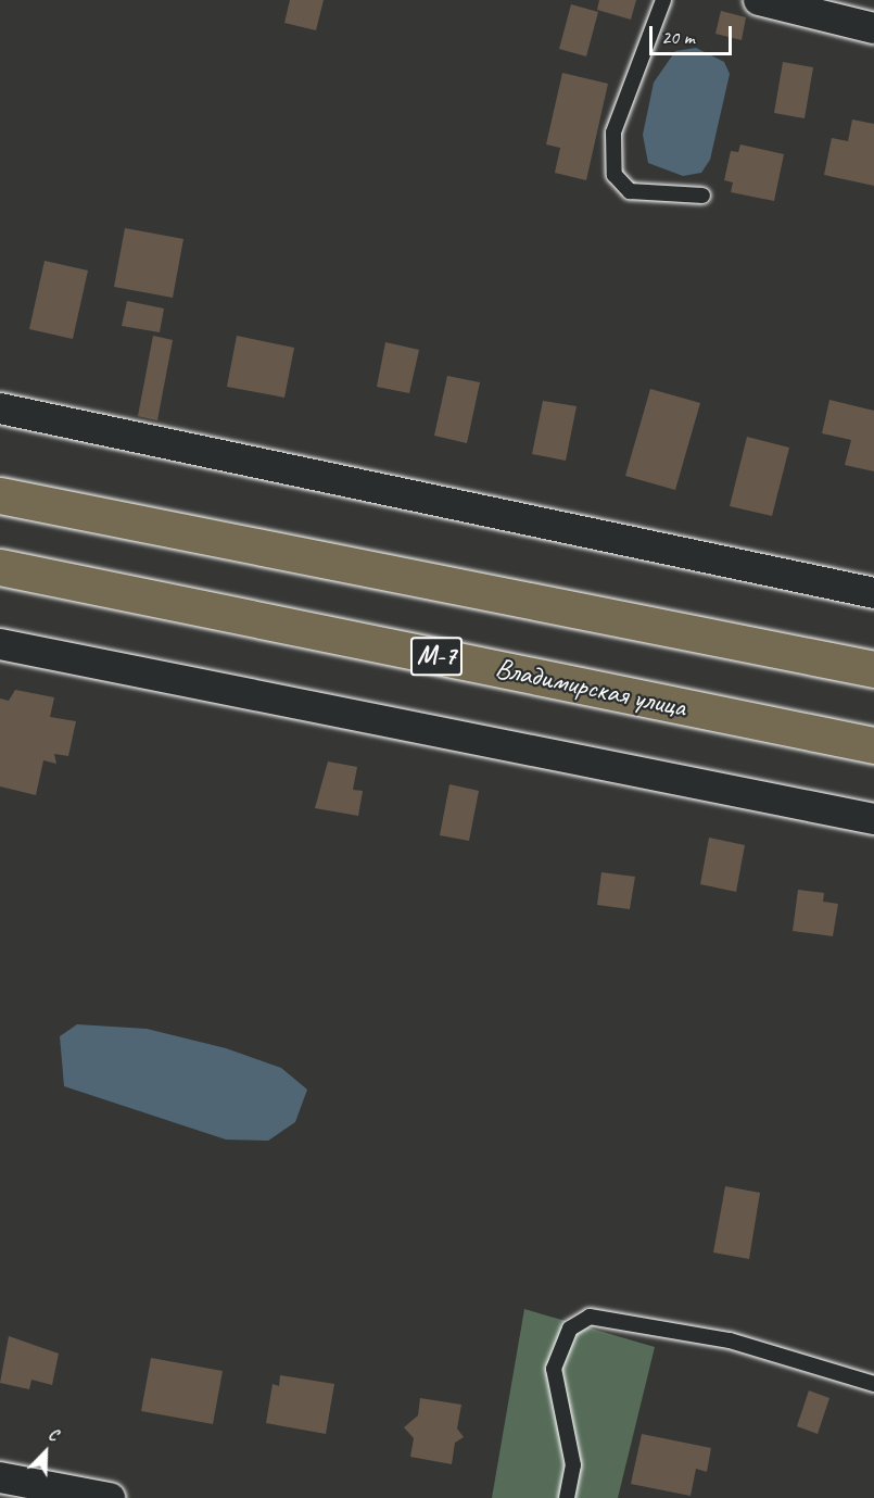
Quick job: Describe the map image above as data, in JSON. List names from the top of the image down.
{
  "streets": {
    "highway": ["М-7", "Владимирская улица"]
  },
  "scale_bar": "20 m",
  "north": "top right"
}
